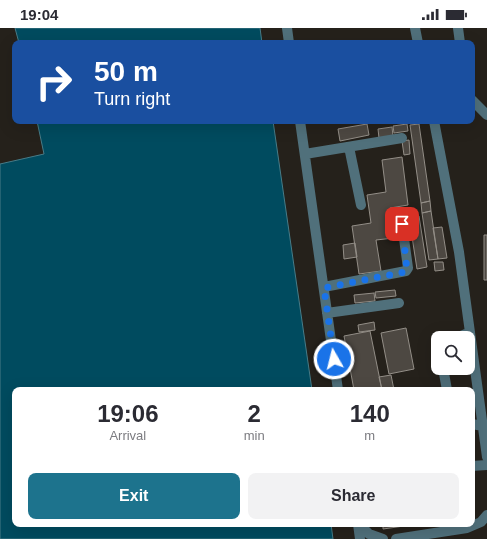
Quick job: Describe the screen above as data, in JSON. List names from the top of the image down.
{
  "page": {
    "status": "19:04",
    "turn": ["50 m", "Turn right"],
    "eta": [
      "19:06",
      "Arrival",
      "2",
      "min",
      "140",
      "m"
    ],
    "buttons": ["Exit", "Share"]
  }
}
